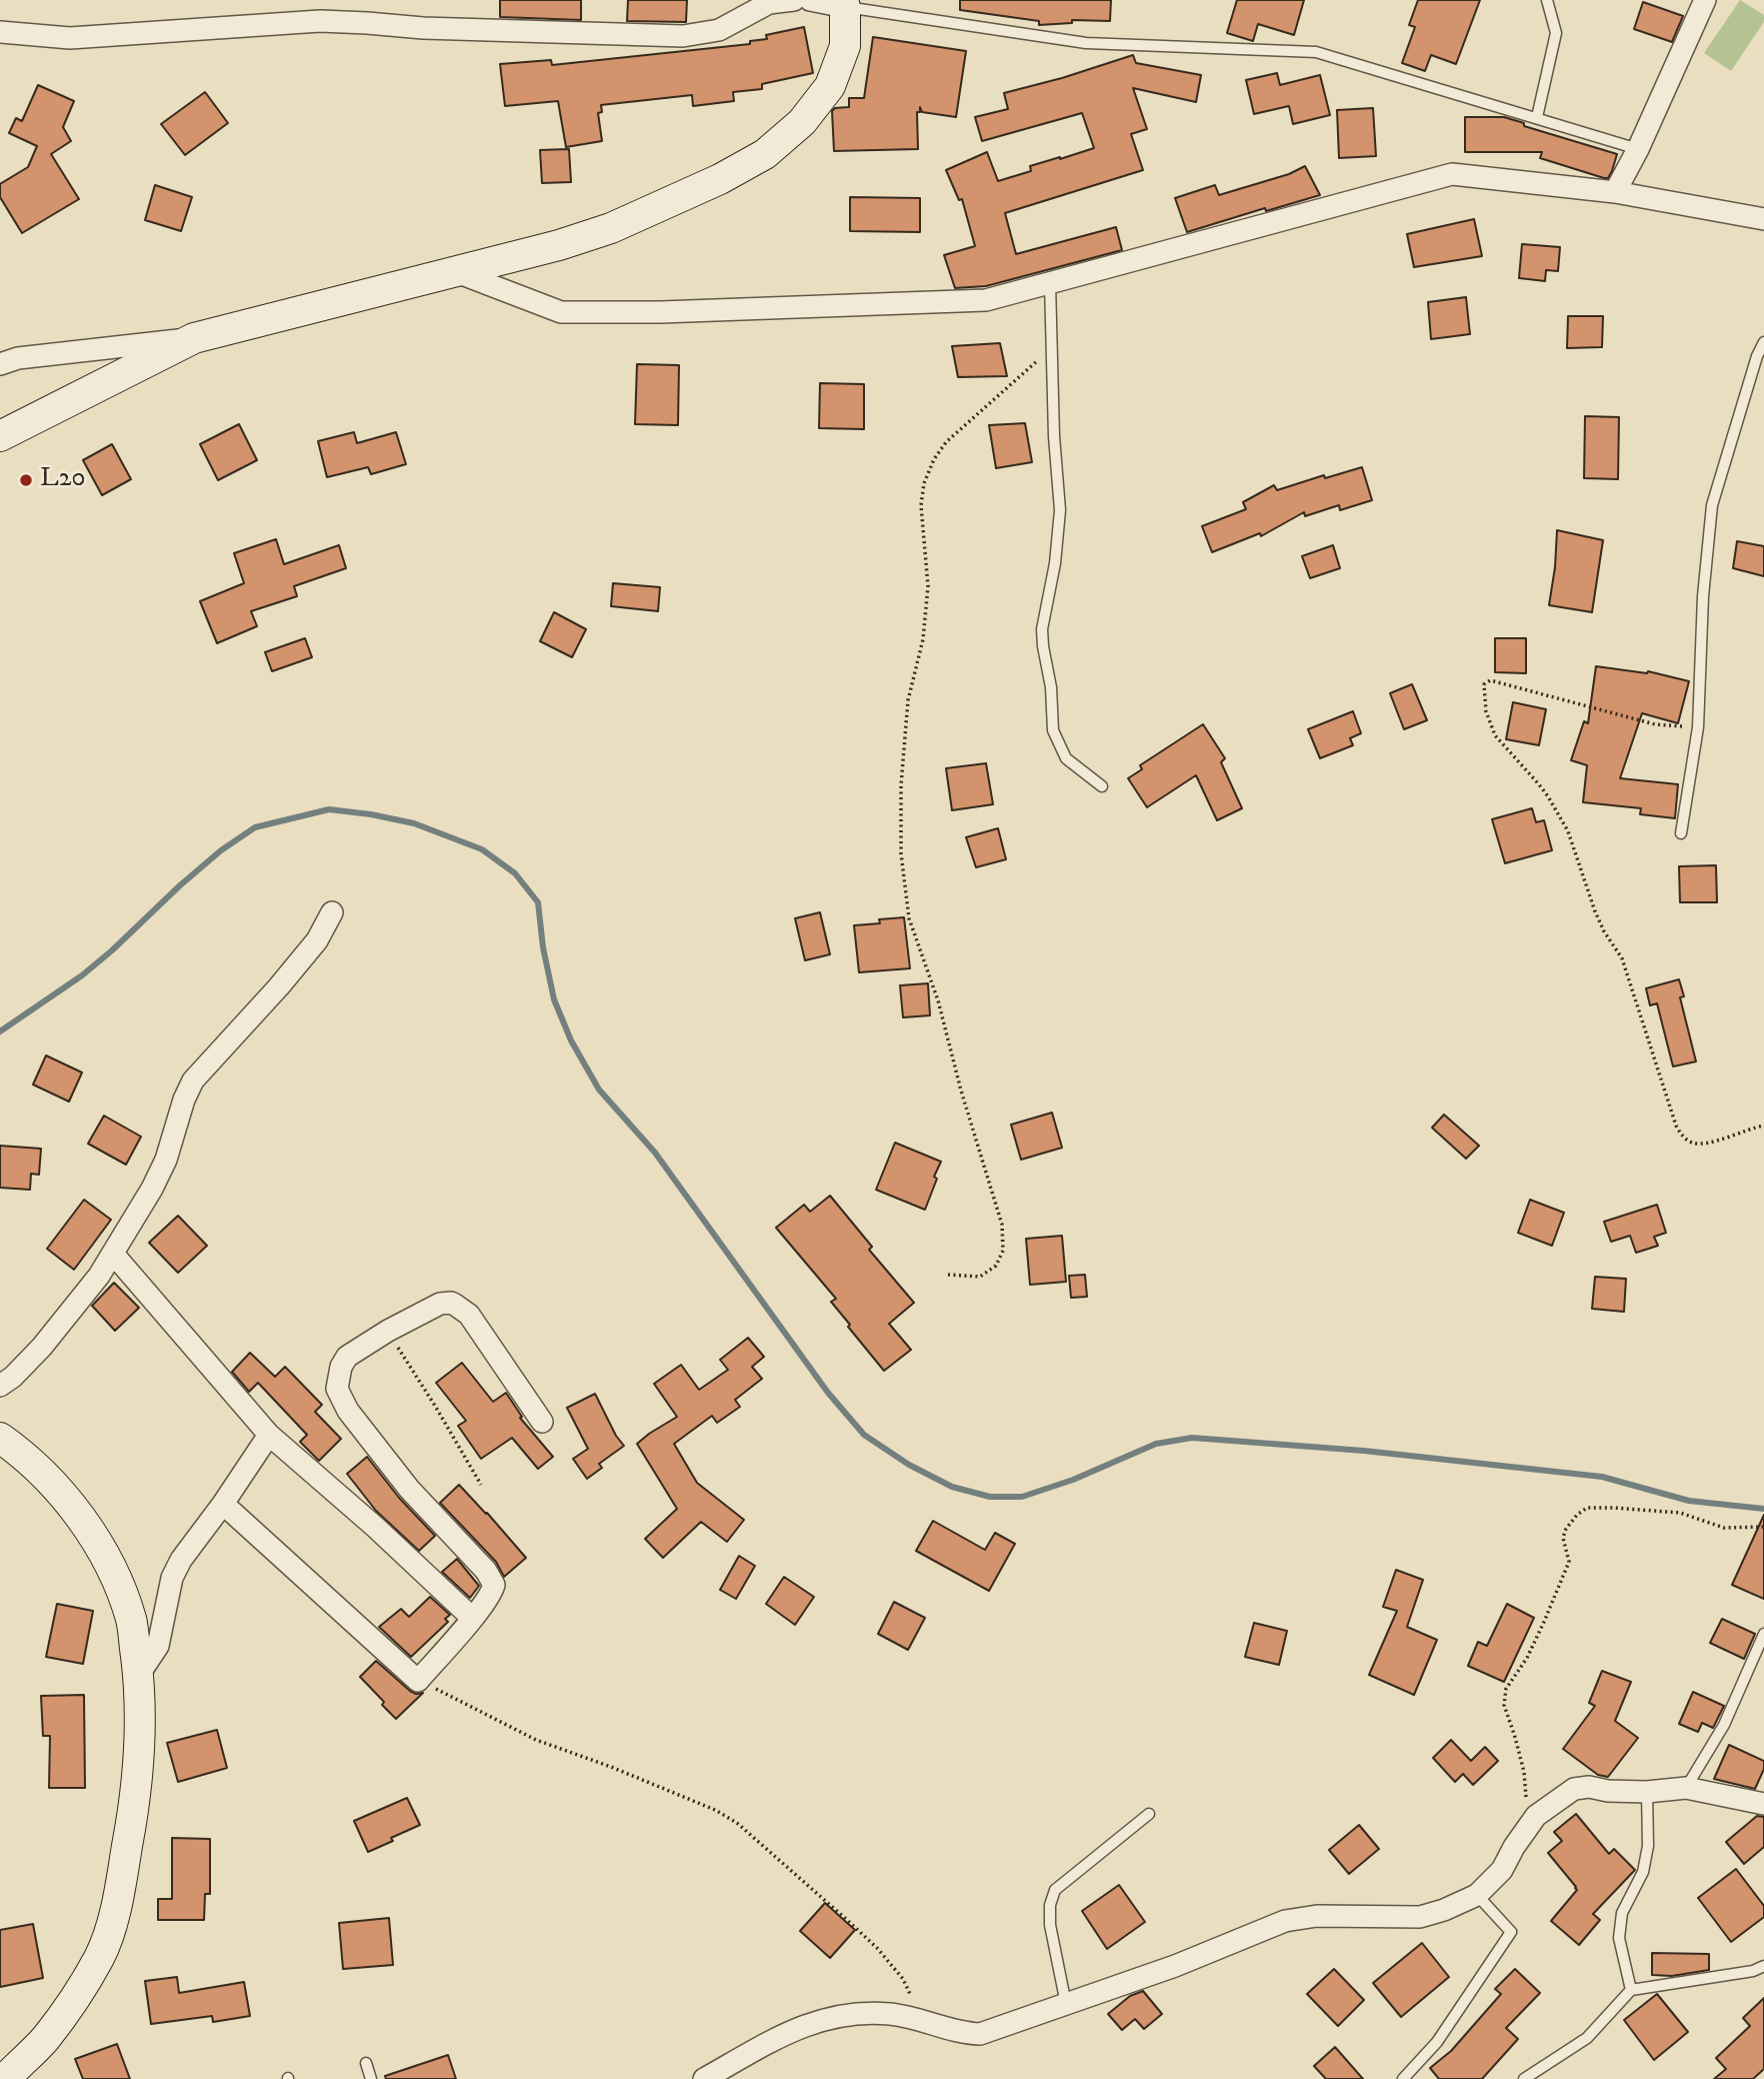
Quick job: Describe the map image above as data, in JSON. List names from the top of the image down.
{
  "places": ["L20"]
}
